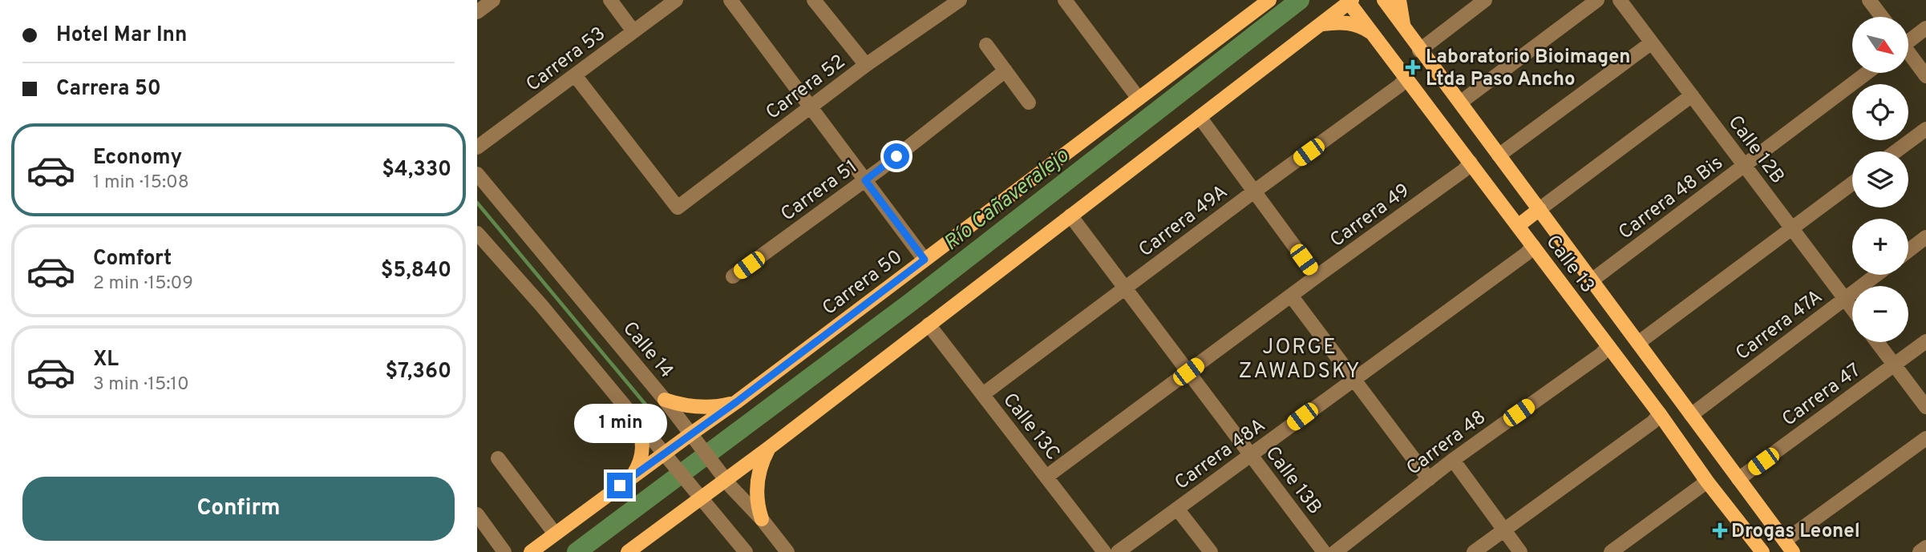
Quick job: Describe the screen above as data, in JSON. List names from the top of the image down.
{
  "streets": {
    "main road": ["Calle 13", "Carrera 50"],
    "street": [
      "Carrera 53",
      "Carrera 52",
      "Calle 12B",
      "Carrera 51",
      "Carrera 48 Bis",
      "Carrera 49",
      "Carrera 49A",
      "Carrera 47A",
      "Calle 14",
      "Carrera 47",
      "Calle 13C",
      "Carrera 48",
      "Carrera 48A",
      "Calle 13B"
    ]
  },
  "crossings": [
    ["Carrera 53", "Carrera 52"],
    ["Calle 12B", "Carrera 48 Bis"],
    ["Calle 12B", "Carrera 47A"],
    ["Carrera 48 Bis", "Calle 13"],
    ["Carrera 49", "Calle 13"],
    ["Carrera 49", "Calle 13C"],
    ["Carrera 49", "Calle 13B"],
    ["Carrera 49A", "Calle 13"],
    ["Carrera 49A", "Calle 13C"],
    ["Carrera 49A", "Calle 13B"],
    ["Calle 13", "Carrera 47A"],
    ["Calle 13", "Carrera 47"],
    ["Calle 13", "Carrera 48"],
    ["Calle 13", "Carrera 48A"],
    ["Carrera 50", "Calle 14"],
    ["Carrera 48A", "Calle 13B"]
  ],
  "districts": ["JORGE ZAWADSKY"],
  "water": ["Río Cañaveralejo"],
  "places": {
    "health": ["Laboratorio Bioimagen Ltda Paso Ancho", "Drogas Leonel"]
  },
  "north": "bottom right",
  "page": {
    "banner": ["Hotel Mar Inn", "Carrera 50"],
    "map_buttons": ["+", "−"],
    "list": [
      {
        "name": "Economy",
        "note": "1 min · 15:08",
        "value": "$4,330"
      },
      {
        "name": "Comfort",
        "note": "2 min · 15:09",
        "value": "$5,840"
      },
      {
        "name": "XL",
        "note": "3 min · 15:10",
        "value": "$7,360"
      }
    ],
    "bubble": "1 min",
    "buttons": "Confirm"
  }
}
